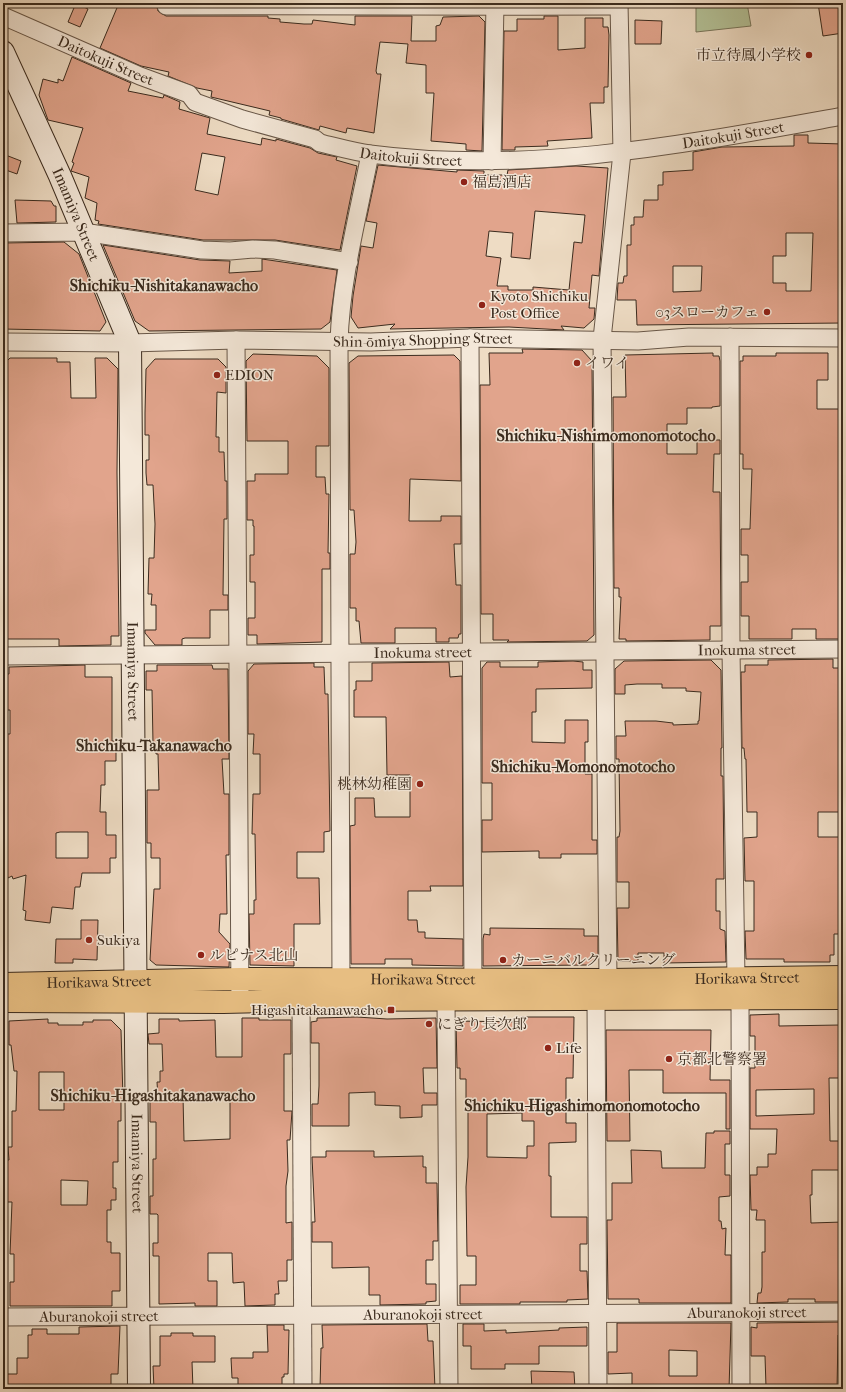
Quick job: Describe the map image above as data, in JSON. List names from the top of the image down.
{
  "streets": {
    "main road": ["Horikawa Street"],
    "street": [
      "Daitokuji Street",
      "Imamiya Street",
      "Shin-ōmiya Shopping Street",
      "Inokuma street",
      "Aburanokoji street"
    ]
  },
  "crossings": [
    ["Imamiya Street", "Shin-ōmiya Shopping Street"],
    ["Imamiya Street", "Inokuma street"],
    ["Imamiya Street", "Horikawa Street"],
    ["Imamiya Street", "Aburanokoji street"]
  ],
  "districts": [
    "Shichiku-Nishitakanawacho",
    "Shichiku-Nishimomonomotocho",
    "Shichiku-Takanawacho",
    "Shichiku-Momonomotocho",
    "Shichiku-Higashitakanawacho",
    "Shichiku-Higashimomonomotocho"
  ],
  "places": {
    "other": [
      "市立待鳳小学校",
      "福島酒店",
      "Kyoto Shichiku Post Office",
      "03スローカフェ",
      "イワイ",
      "EDION",
      "桃林幼稚園",
      "Sukiya",
      "ルピナス北山",
      "カーニバルクリーニング",
      "にぎり長次郎",
      "Life",
      "京都北警察署"
    ],
    "transit": ["Higashitakanawacho"]
  }
}
